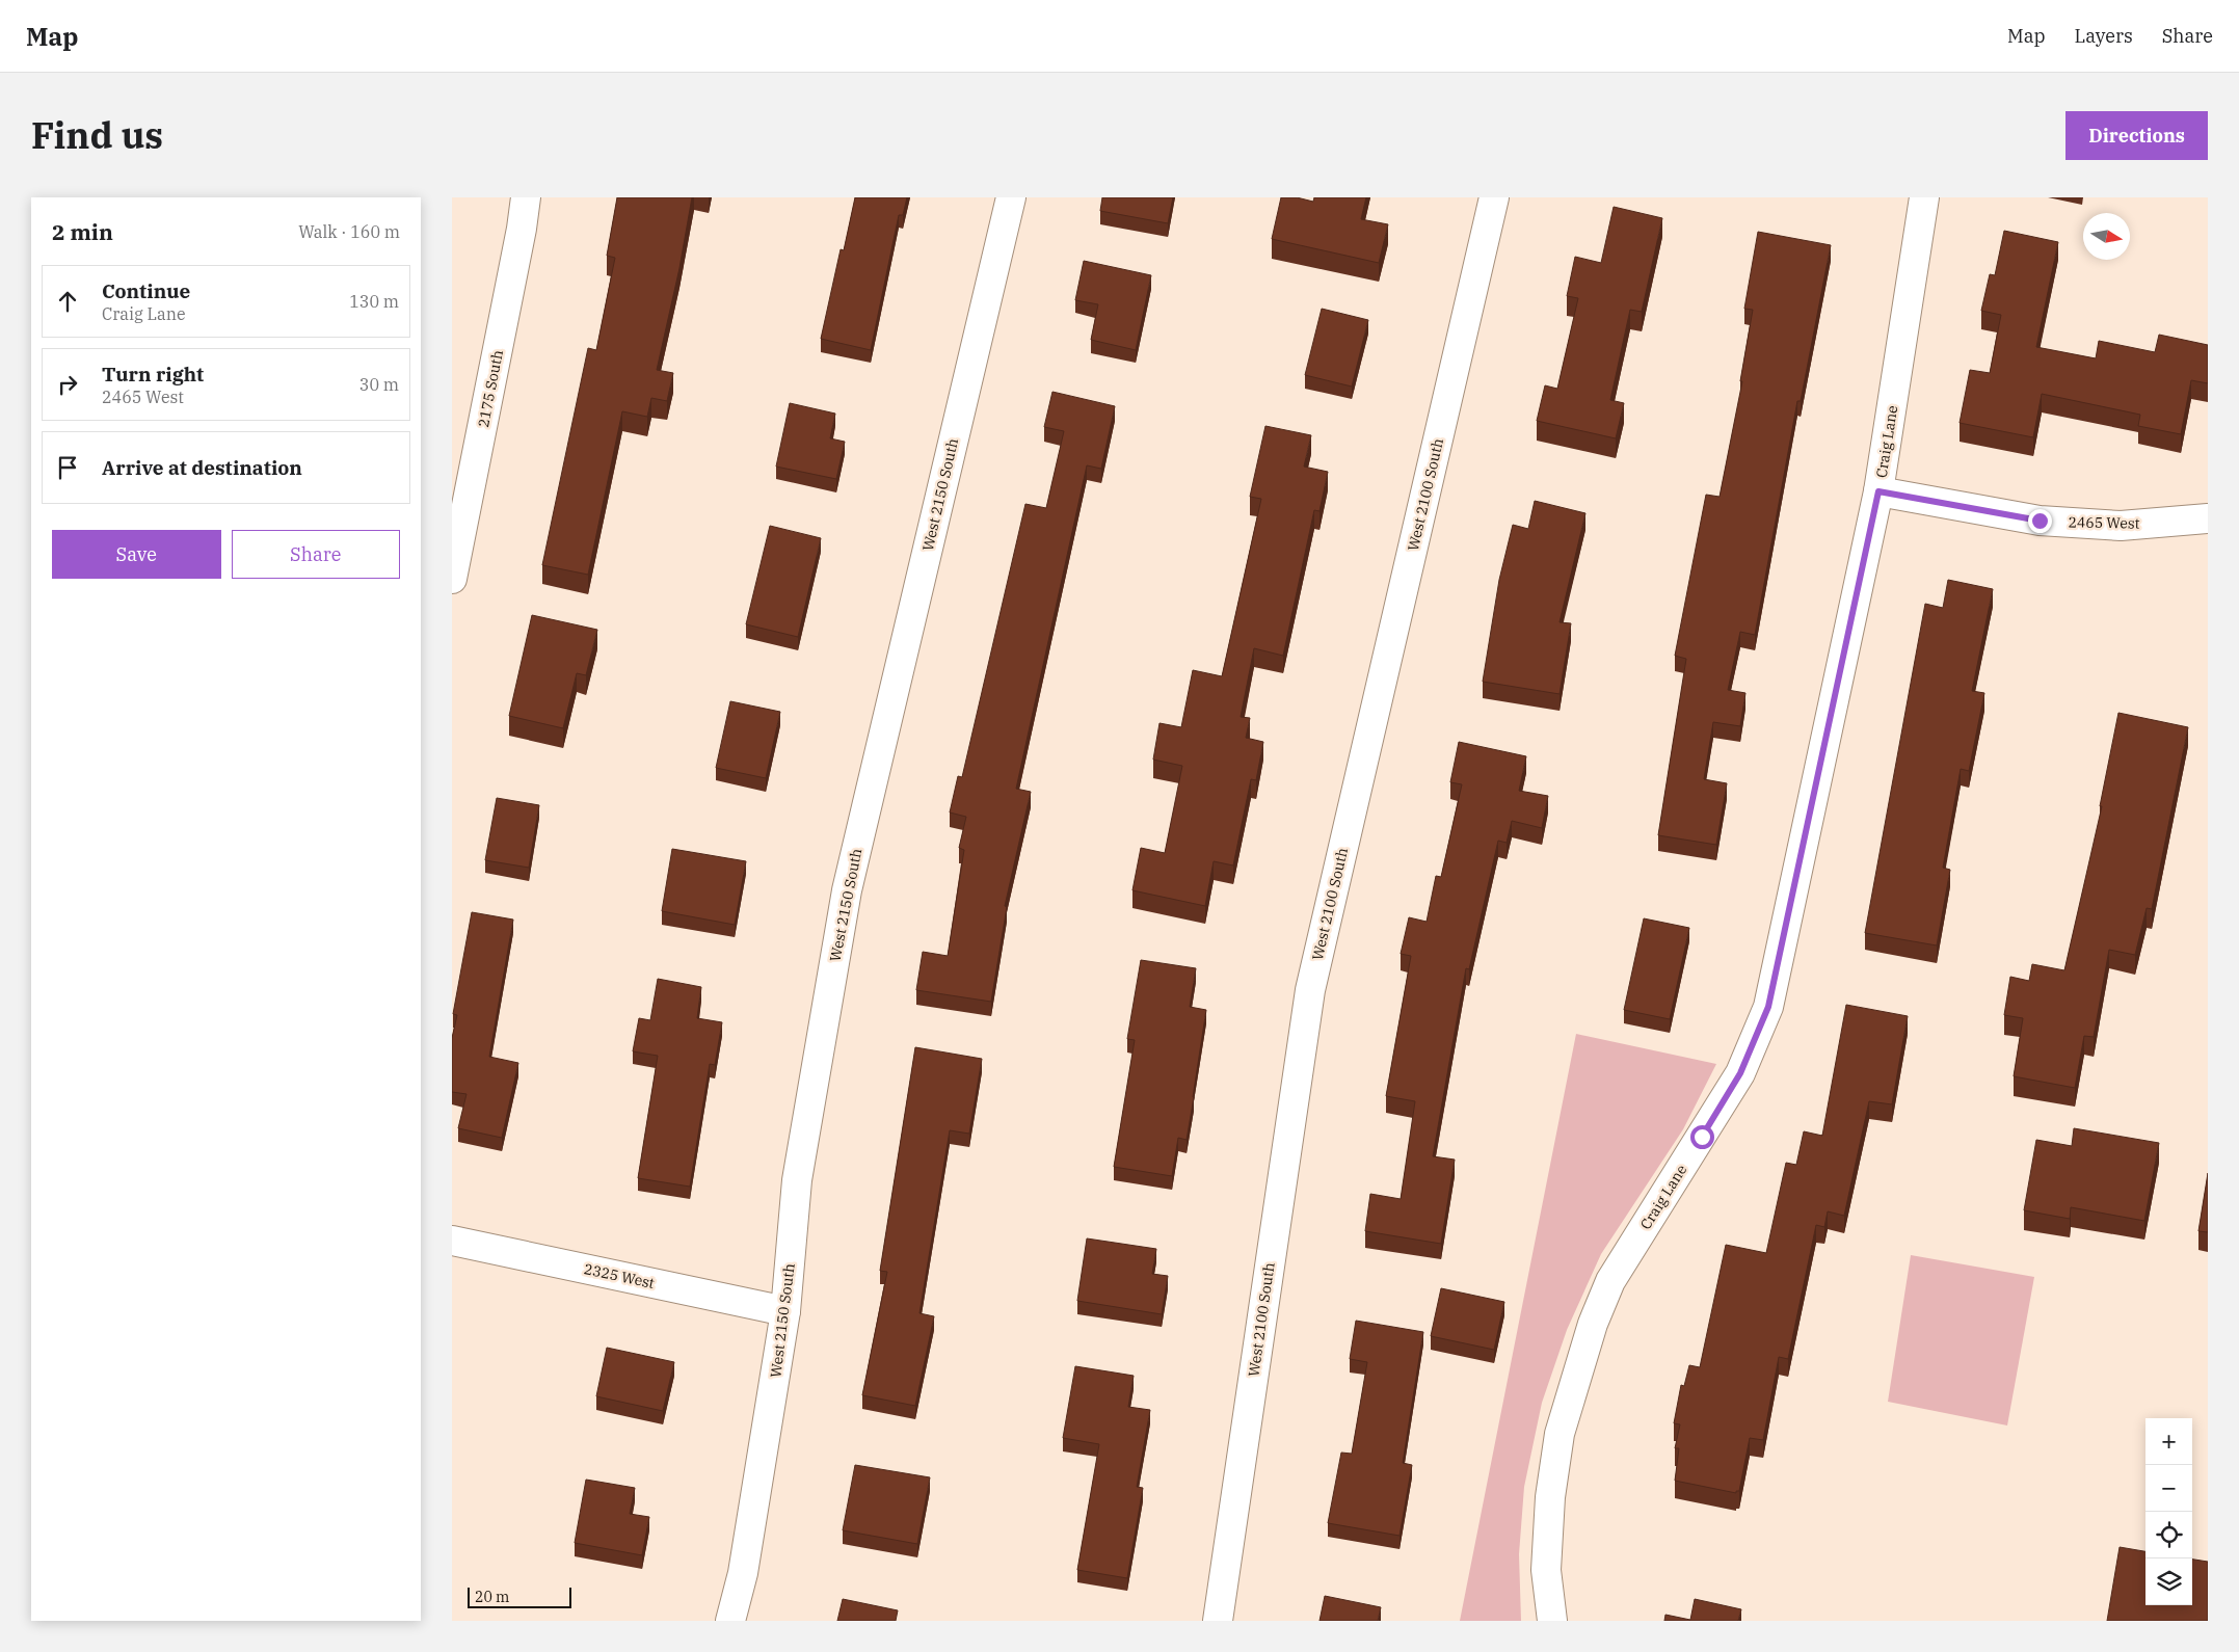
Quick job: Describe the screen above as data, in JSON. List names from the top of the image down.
{
  "streets": {
    "street": [
      "2175 South",
      "Craig Lane",
      "West 2150 South",
      "West 2100 South",
      "2465 West",
      "2325 West"
    ]
  },
  "crossings": [
    ["Craig Lane", "2465 West"],
    ["West 2150 South", "2325 West"]
  ],
  "scale_bar": "20 m",
  "north": "right",
  "page": {
    "header": "Map",
    "nav": ["Map", "Layers", "Share"],
    "title": "Find us",
    "buttons": [
      "Directions",
      ["Save", "Share"]
    ],
    "heading": ["2 min", "Walk · 160 m"],
    "list": [
      ["Continue", "Craig Lane", "130 m"],
      ["Turn right", "2465 West", "30 m"],
      "Arrive at destination"
    ],
    "map_buttons": ["+", "−"],
    "scale": "20 m"
  }
}
